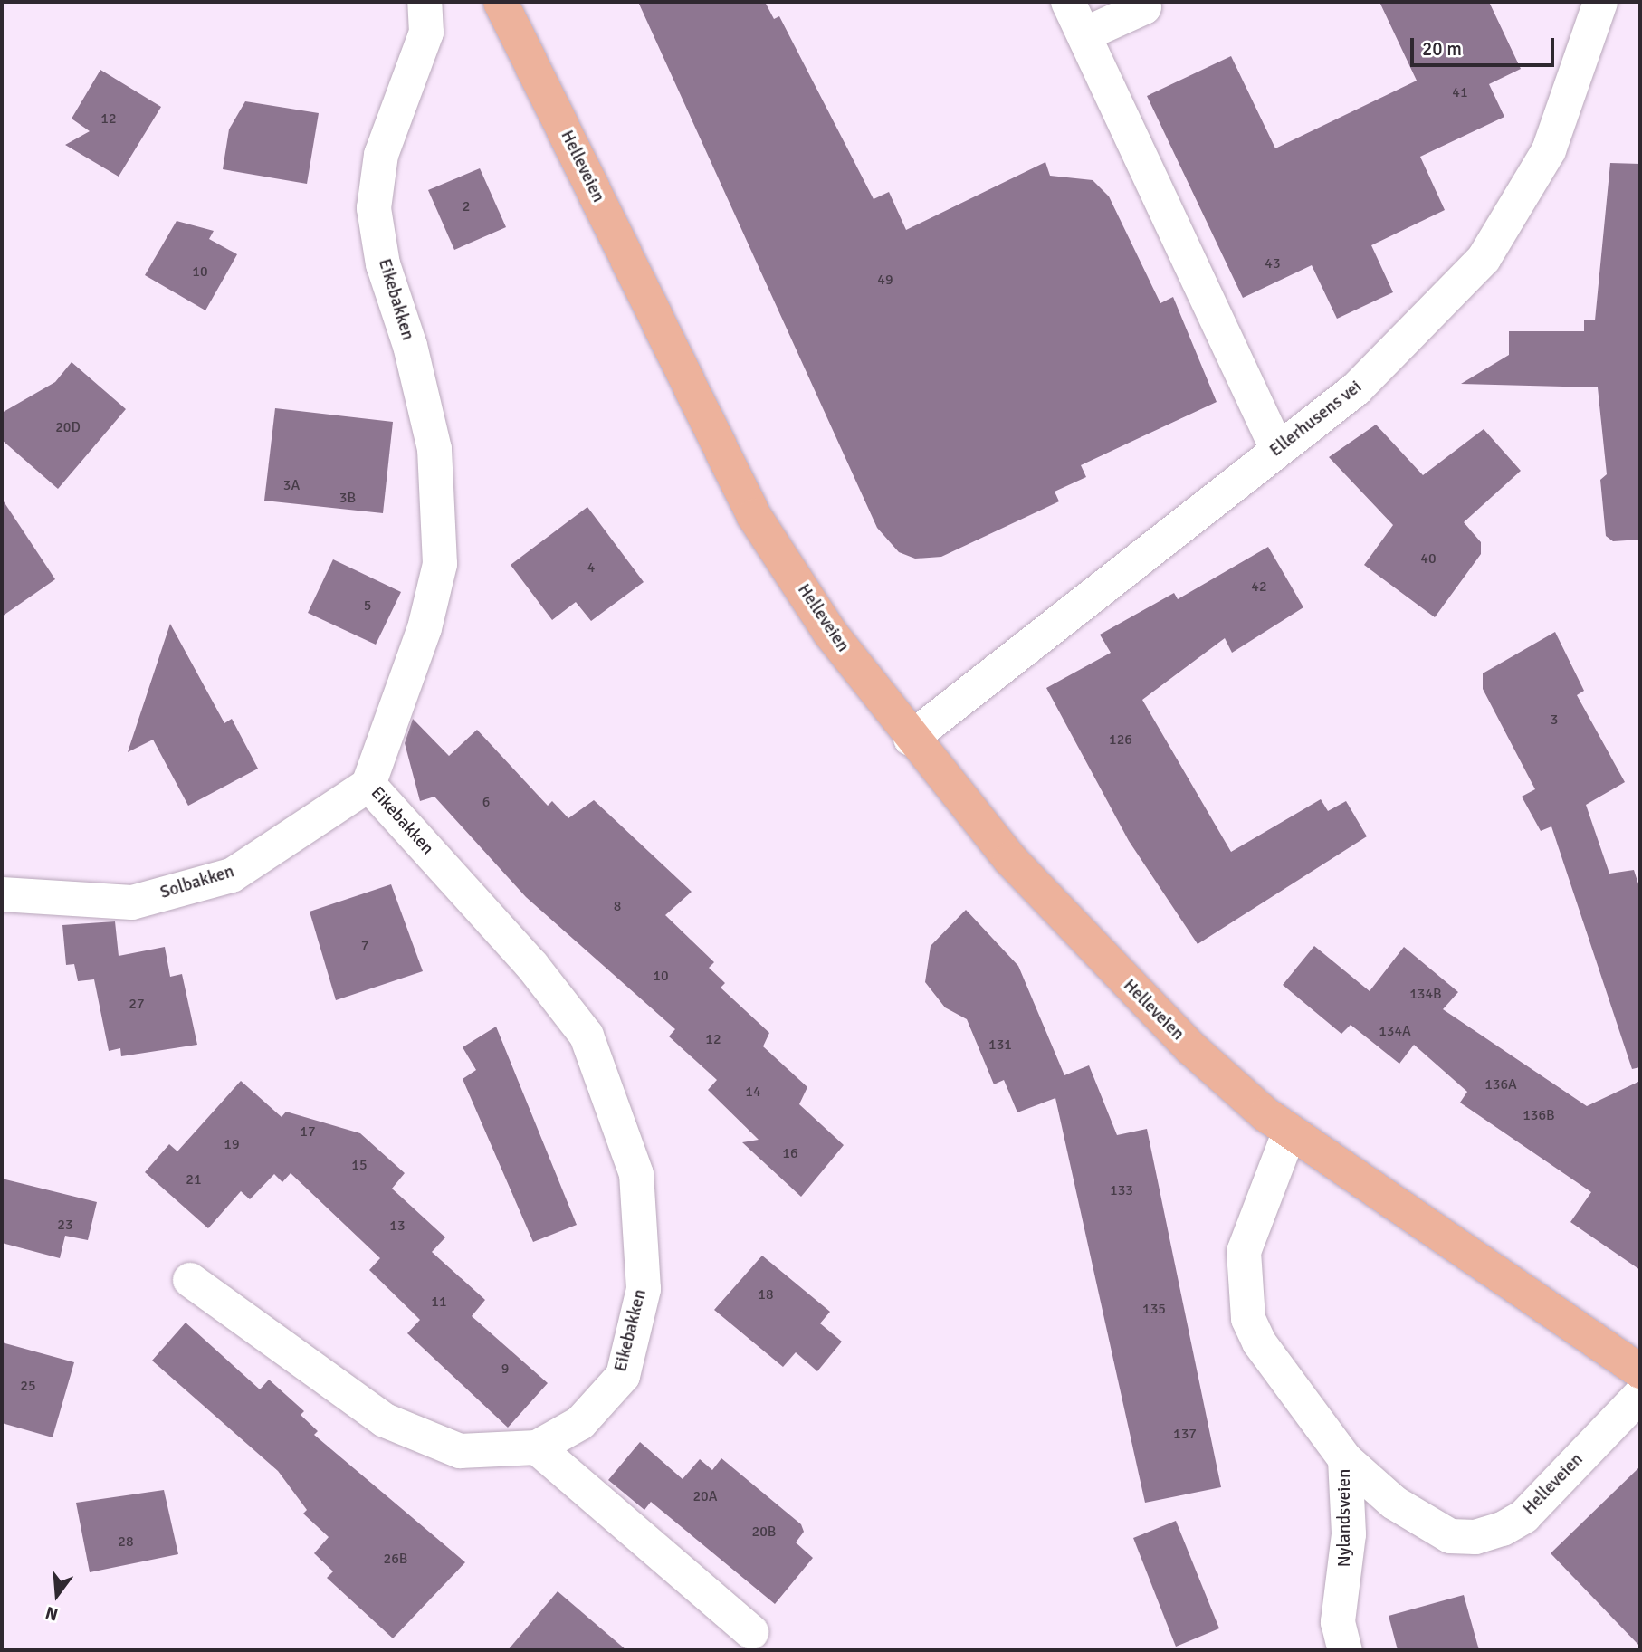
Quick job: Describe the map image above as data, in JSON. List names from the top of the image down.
{
  "streets": {
    "main road": ["Helleveien"],
    "street": [
      "Eikebakken",
      "Ellerhusens vei",
      "Solbakken",
      "Nylandsveien"
    ]
  },
  "crossings": [
    ["Helleveien", "Ellerhusens vei"],
    ["Helleveien", "Nylandsveien"],
    ["Eikebakken", "Solbakken"]
  ],
  "house_numbers": [
    "41",
    "12",
    "2",
    "43",
    "10",
    "49",
    "20D",
    "3A",
    "3B",
    "40",
    "4",
    "42",
    "5",
    "3",
    "126",
    "6",
    "8",
    "7",
    "10",
    "134B",
    "27",
    "134A",
    "12",
    "131",
    "136A",
    "14",
    "136B",
    "17",
    "19",
    "16",
    "15",
    "21",
    "133",
    "23",
    "13",
    "18",
    "11",
    "135",
    "9",
    "25",
    "137",
    "20A",
    "20B",
    "28",
    "26B"
  ],
  "scale_bar": "20 m",
  "north": "bottom"
}
